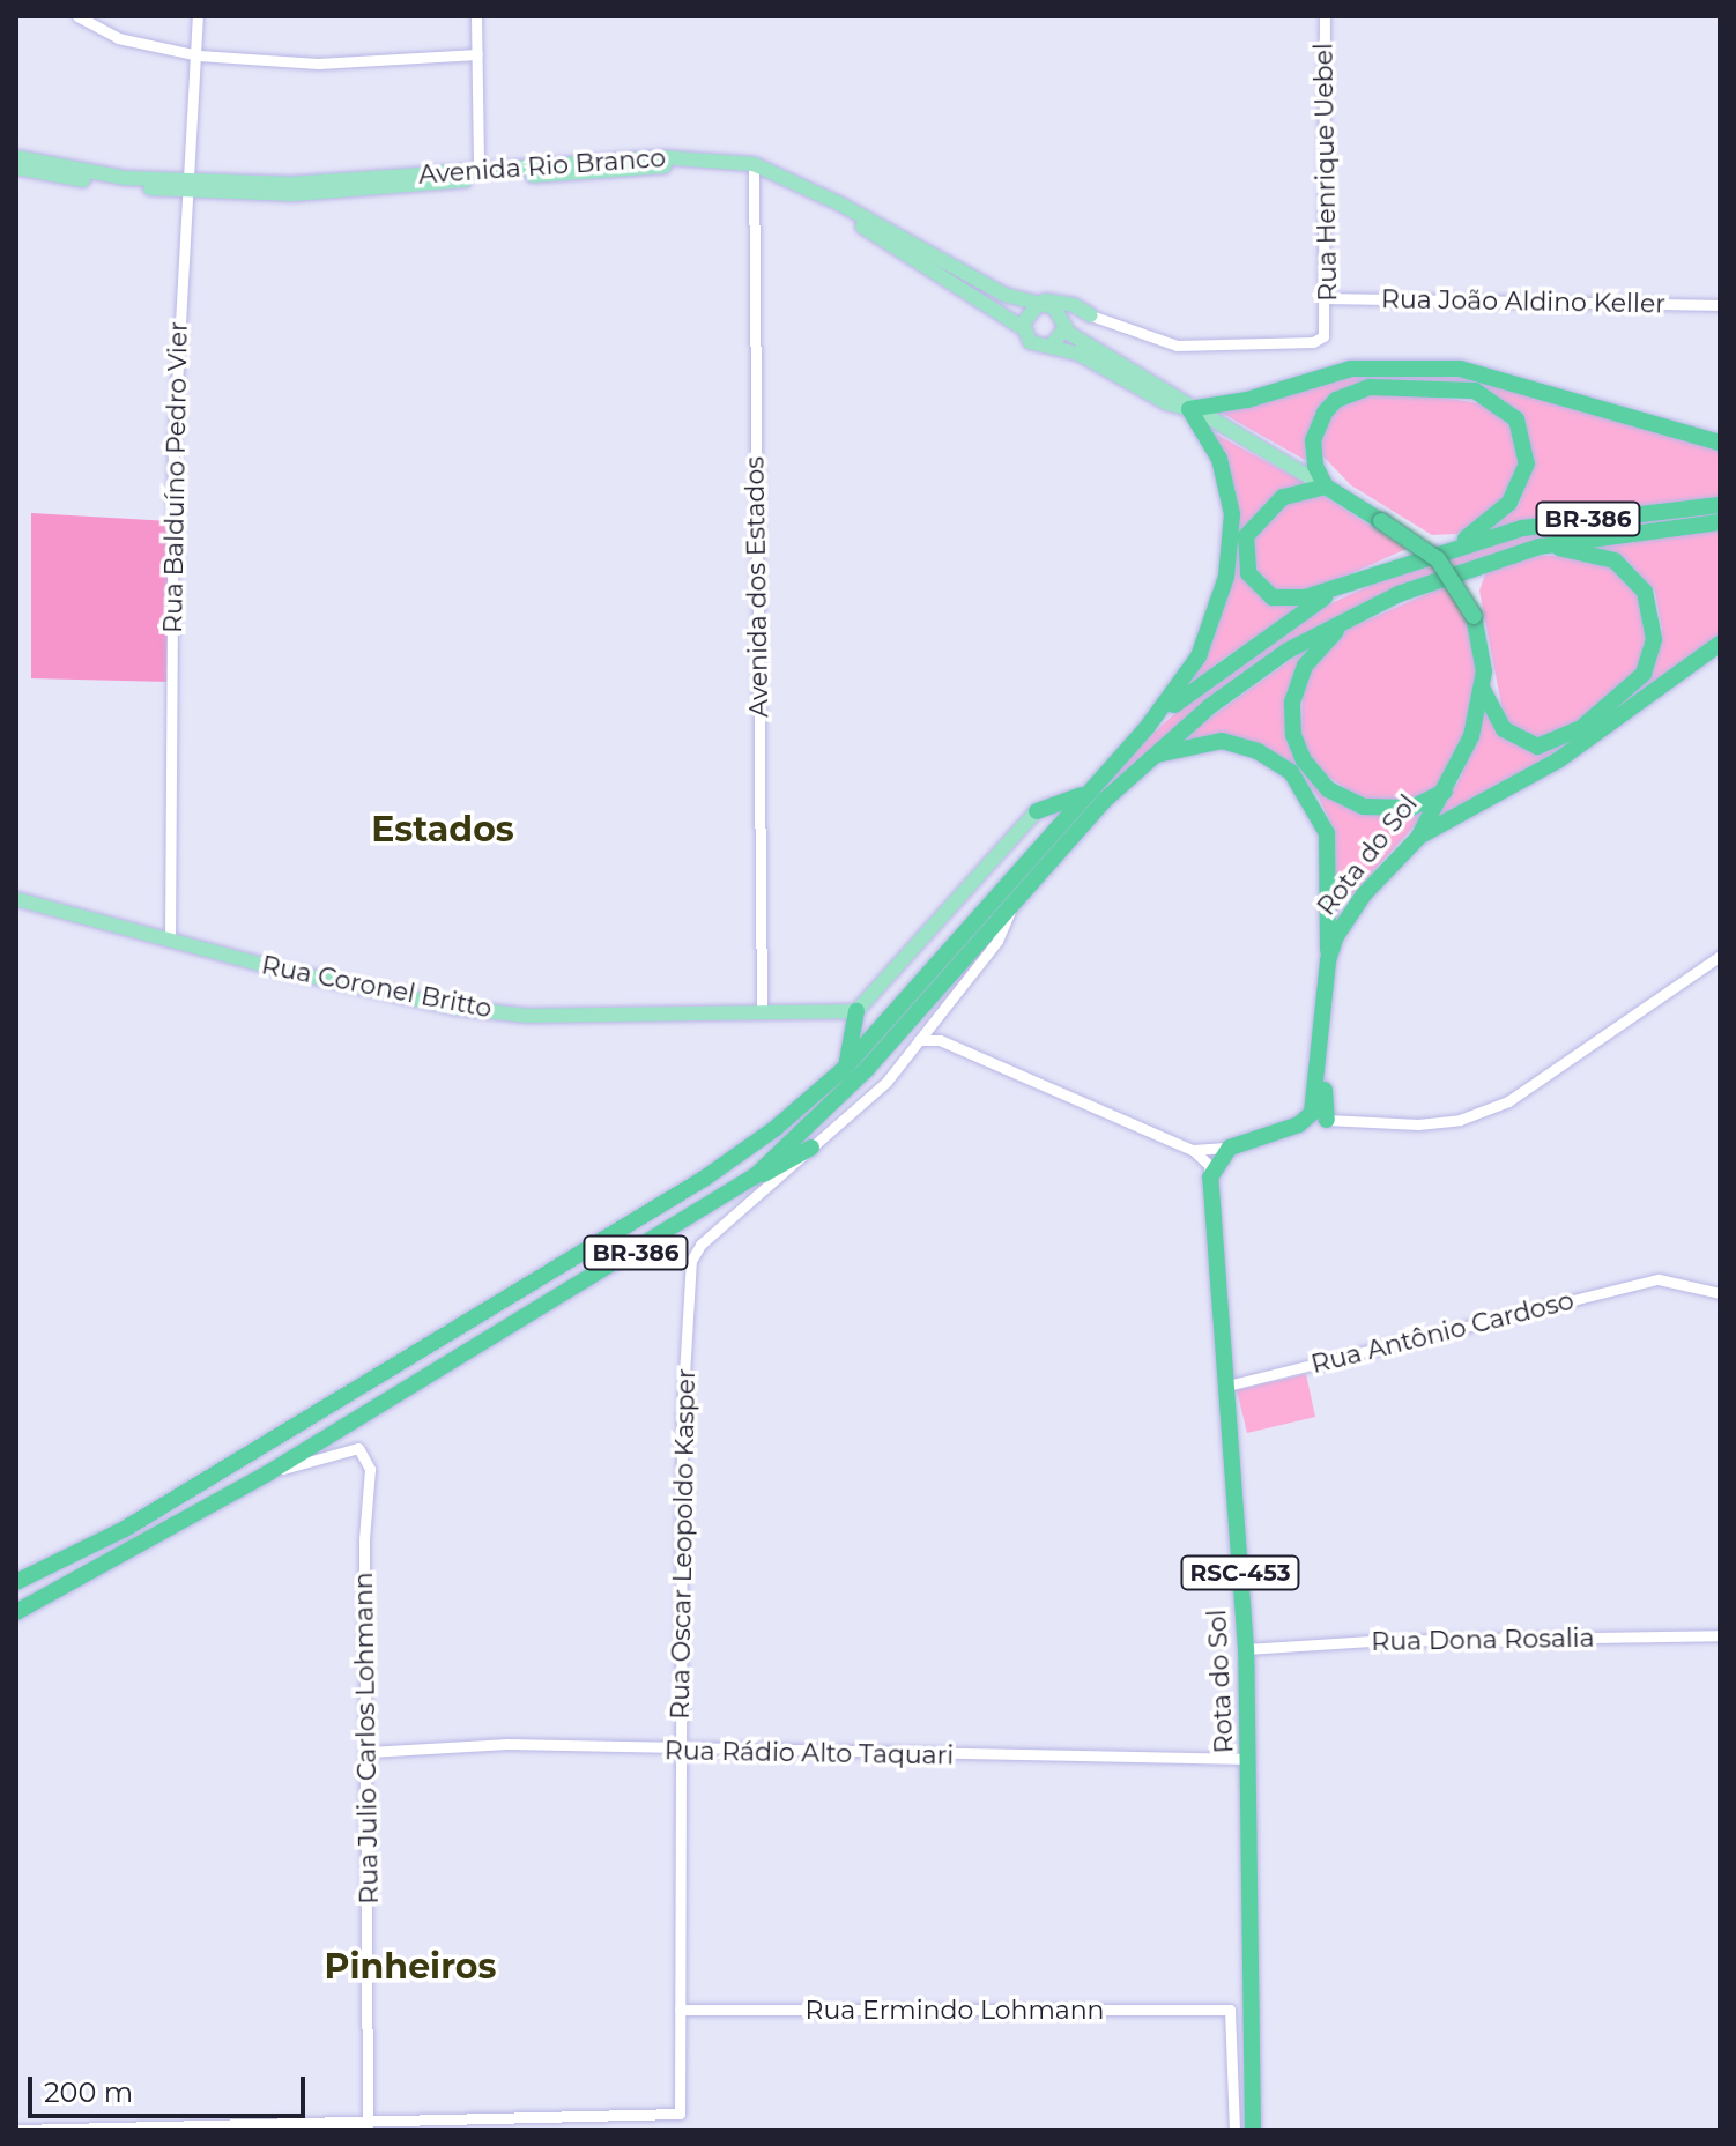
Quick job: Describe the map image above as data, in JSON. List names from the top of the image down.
{
  "streets": {
    "highway": ["BR-386", "Rota do Sol", "RSC-453"],
    "main road": ["Avenida Rio Branco", "Rua Coronel Britto"],
    "street": [
      "Rua Henrique Uebel",
      "Rua João Aldino Keller",
      "Rua Balduíno Pedro Vier",
      "Avenida dos Estados",
      "Rua Antônio Cardoso",
      "Rua Oscar Leopoldo Kasper",
      "Rua Dona Rosalia",
      "Rua Julio Carlos Lohmann",
      "Rua Rádio Alto Taquari",
      "Rua Ermindo Lohmann"
    ]
  },
  "crossings": [
    ["Avenida Rio Branco", "Rua Balduíno Pedro Vier"],
    ["Avenida Rio Branco", "Avenida dos Estados"],
    ["Rua Henrique Uebel", "Rua João Aldino Keller"],
    ["Rua Balduíno Pedro Vier", "Rua Coronel Britto"],
    ["BR-386", "Rua Julio Carlos Lohmann"],
    ["Avenida dos Estados", "Rua Coronel Britto"],
    ["Rota do Sol", "Rua Antônio Cardoso"],
    ["Rota do Sol", "Rua Dona Rosalia"],
    ["Rota do Sol", "Rua Rádio Alto Taquari"],
    ["Rua Oscar Leopoldo Kasper", "Rua Julio Carlos Lohmann"],
    ["Rua Oscar Leopoldo Kasper", "Rua Rádio Alto Taquari"],
    ["Rua Oscar Leopoldo Kasper", "Rua Ermindo Lohmann"],
    ["Rua Julio Carlos Lohmann", "Rua Rádio Alto Taquari"]
  ],
  "districts": ["Estados", "Pinheiros"],
  "scale_bar": "200 m"
}
